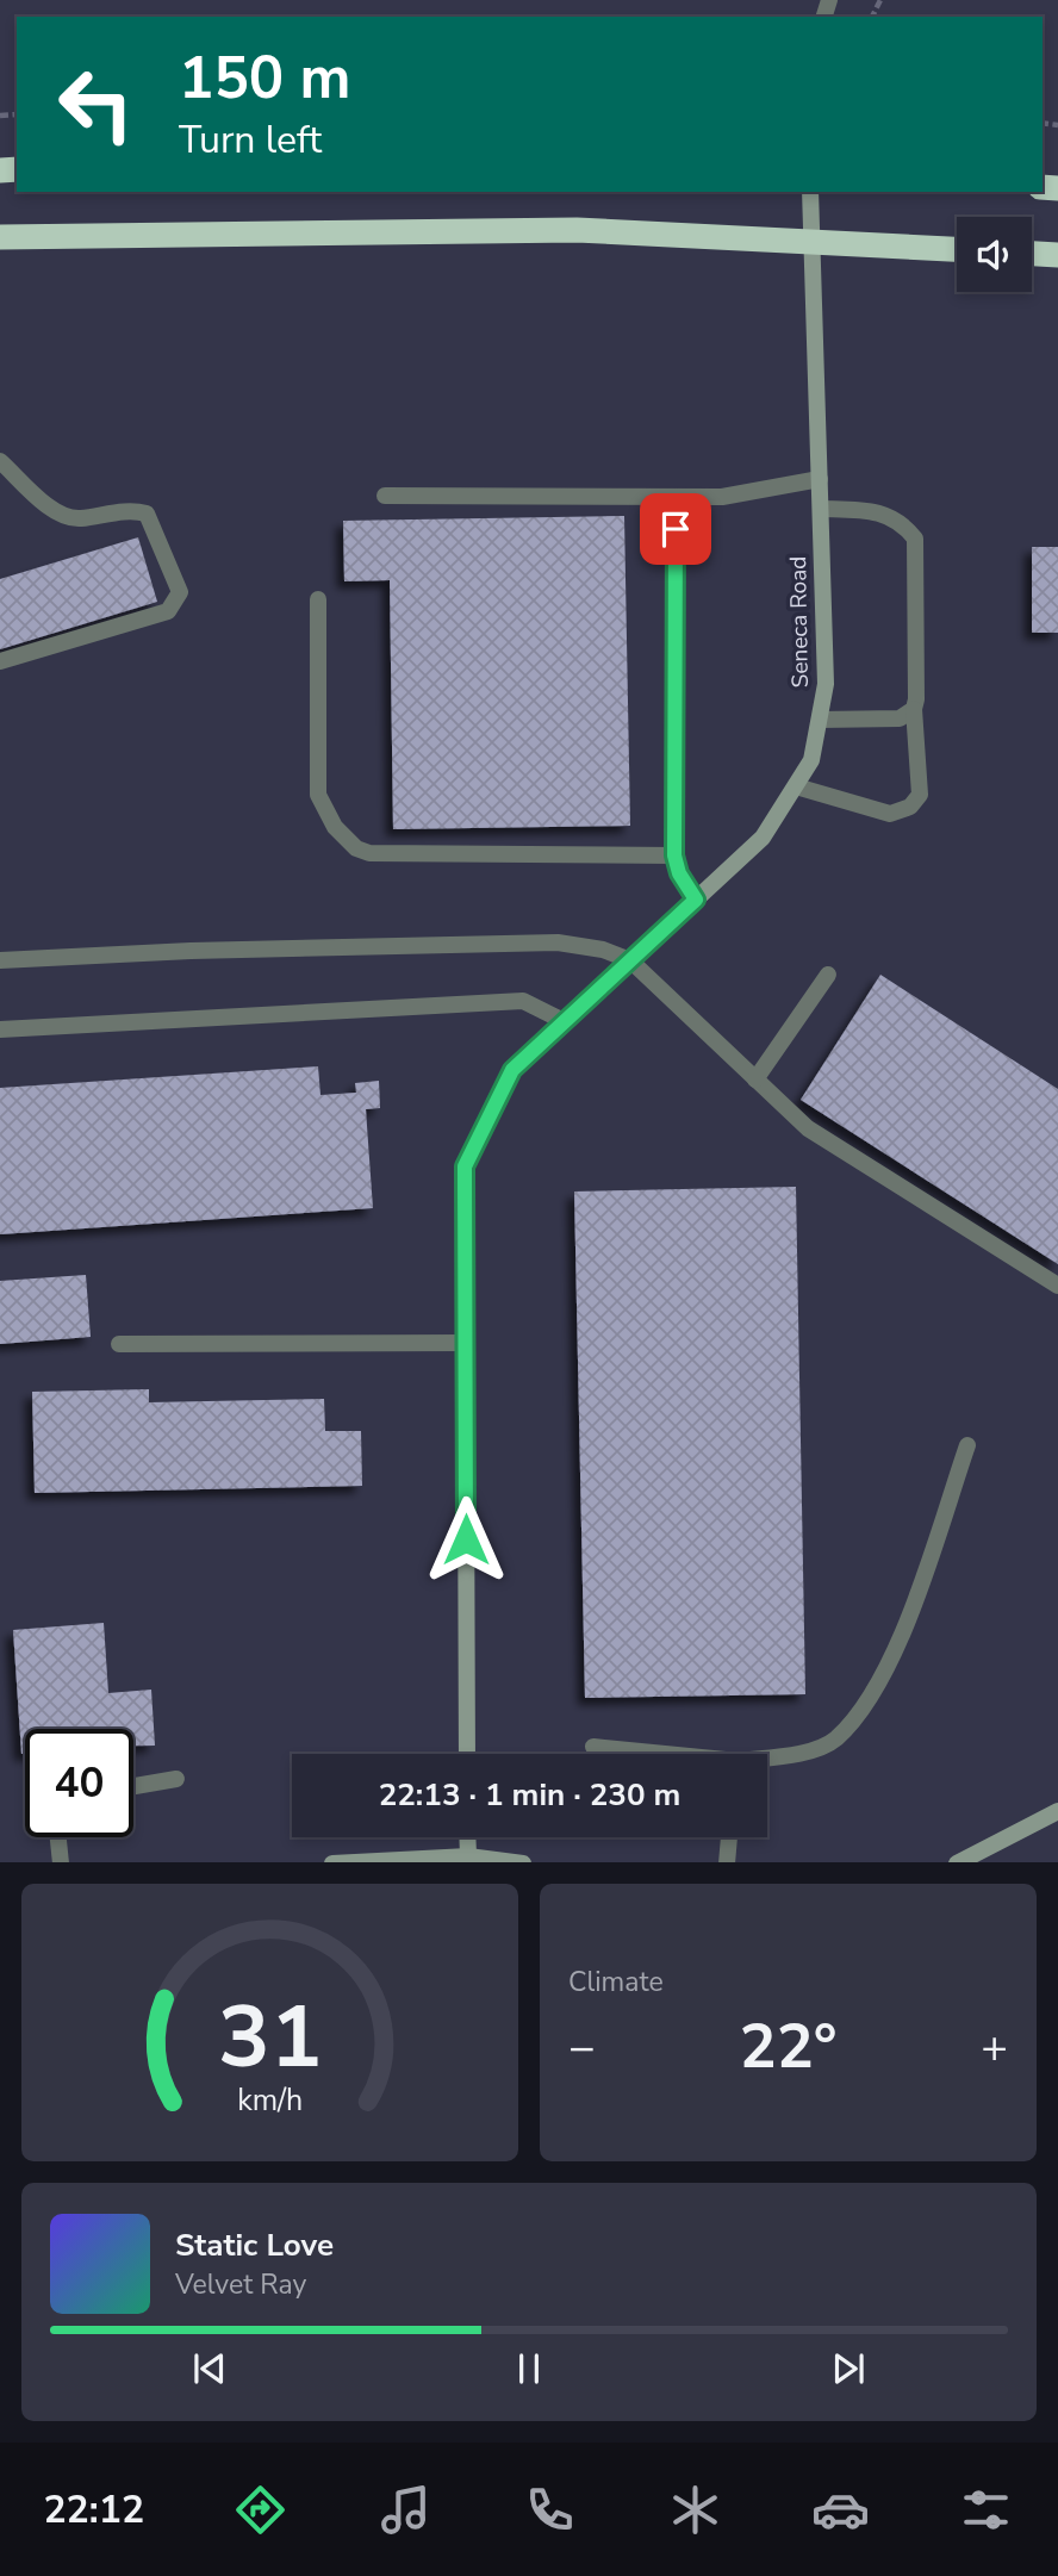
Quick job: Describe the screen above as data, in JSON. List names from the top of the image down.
{
  "streets": {
    "street": ["Seneca Road"]
  },
  "page": {
    "turn": ["150 m", "Turn left"],
    "limit": "40",
    "trip": "22:13 · 1 min · 230 m",
    "tile": "Climate",
    "heat": ["−", "22°", "+"],
    "song": ["Static Love", "Velvet Ray"],
    "tabs": "22:12",
    "gauge": ["31", "km/h"]
  }
}
